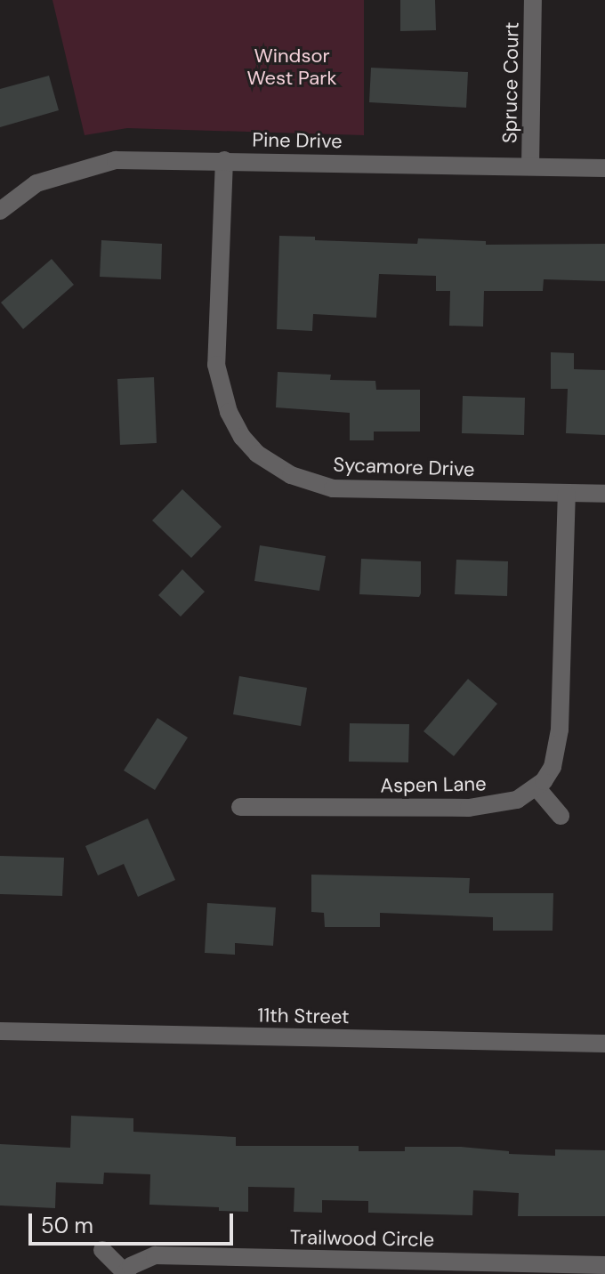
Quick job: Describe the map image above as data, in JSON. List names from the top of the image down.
{
  "streets": {
    "street": [
      "Spruce Court",
      "Pine Drive",
      "Sycamore Drive",
      "Aspen Lane",
      "11th Street",
      "Trailwood Circle"
    ]
  },
  "crossings": [
    ["Spruce Court", "Pine Drive"],
    ["Pine Drive", "Sycamore Drive"]
  ],
  "parks": ["Windsor West Park"],
  "scale_bar": "50 m"
}
